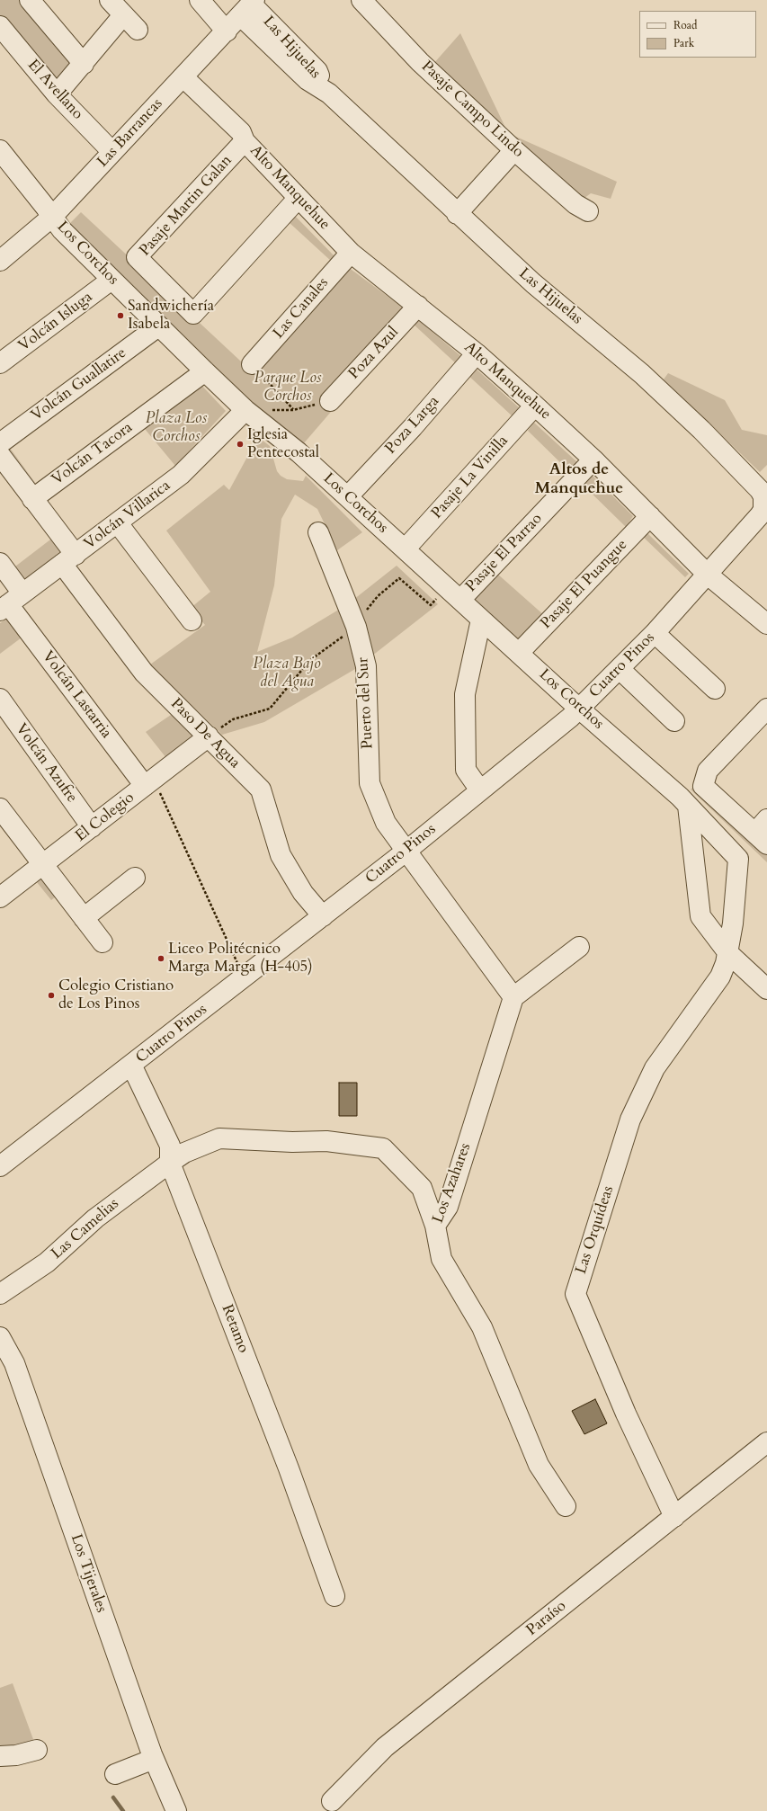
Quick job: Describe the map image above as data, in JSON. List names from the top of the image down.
{
  "streets": {
    "street": [
      "Las Hijuelas",
      "El Avellano",
      "Pasaje Campo Lindo",
      "Las Barrancas",
      "Alto Manquehue",
      "Pasaje Martin Galan",
      "Los Corchos",
      "Las Canales",
      "Volcán Isluga",
      "Poza Azul",
      "Volcán Guallatire",
      "Poza Larga",
      "Volcán Tacora",
      "Pasaje La Vinilla",
      "Volcán Villarica",
      "Pasaje El Parrao",
      "Pasaje El Puangue",
      "Cuatro Pinos",
      "Volcán Lastarria",
      "Puerto del Sur",
      "Paso De Agua",
      "Volcán Azufre",
      "El Colegio",
      "Los Azahares",
      "Las Camelias",
      "Las Orquídeas",
      "Retamo",
      "Los Tijerales",
      "Paraíso"
    ]
  },
  "crossings": [
    ["Las Hijuelas", "Las Barrancas"],
    ["Las Hijuelas", "Cuatro Pinos"],
    ["El Avellano", "Las Barrancas"],
    ["Las Barrancas", "Alto Manquehue"],
    ["Las Barrancas", "Los Corchos"],
    ["Alto Manquehue", "Pasaje Martin Galan"],
    ["Alto Manquehue", "Las Canales"],
    ["Alto Manquehue", "Poza Azul"],
    ["Alto Manquehue", "Poza Larga"],
    ["Alto Manquehue", "Pasaje La Vinilla"],
    ["Alto Manquehue", "Pasaje El Parrao"],
    ["Alto Manquehue", "Pasaje El Puangue"],
    ["Alto Manquehue", "Cuatro Pinos"],
    ["Los Corchos", "Volcán Isluga"],
    ["Los Corchos", "Volcán Guallatire"],
    ["Los Corchos", "Poza Larga"],
    ["Los Corchos", "Volcán Tacora"],
    ["Los Corchos", "Pasaje La Vinilla"],
    ["Los Corchos", "Volcán Villarica"],
    ["Los Corchos", "Pasaje El Parrao"],
    ["Los Corchos", "Pasaje El Puangue"],
    ["Los Corchos", "Cuatro Pinos"],
    ["Los Corchos", "Las Orquídeas"],
    ["Volcán Tacora", "Paso De Agua"],
    ["Volcán Villarica", "Volcán Lastarria"],
    ["Volcán Villarica", "Paso De Agua"],
    ["Cuatro Pinos", "Puerto del Sur"],
    ["Cuatro Pinos", "Paso De Agua"],
    ["Cuatro Pinos", "Retamo"],
    ["Volcán Lastarria", "El Colegio"],
    ["Paso De Agua", "El Colegio"],
    ["Volcán Azufre", "El Colegio"],
    ["Los Azahares", "Las Camelias"],
    ["Las Camelias", "Retamo"],
    ["Las Orquídeas", "Paraíso"]
  ],
  "districts": ["Altos de Manquehue"],
  "parks": ["Parque Los Corchos", "Plaza Los Corchos", "Plaza Bajo del Agua"],
  "places": [
    "Sandwichería Isabela",
    "Iglesia Pentecostal",
    "Liceo Politécnico Marga Marga (H-405)",
    "Colegio Cristiano de Los Pinos"
  ],
  "legend": ["Road", "Park"]
}
